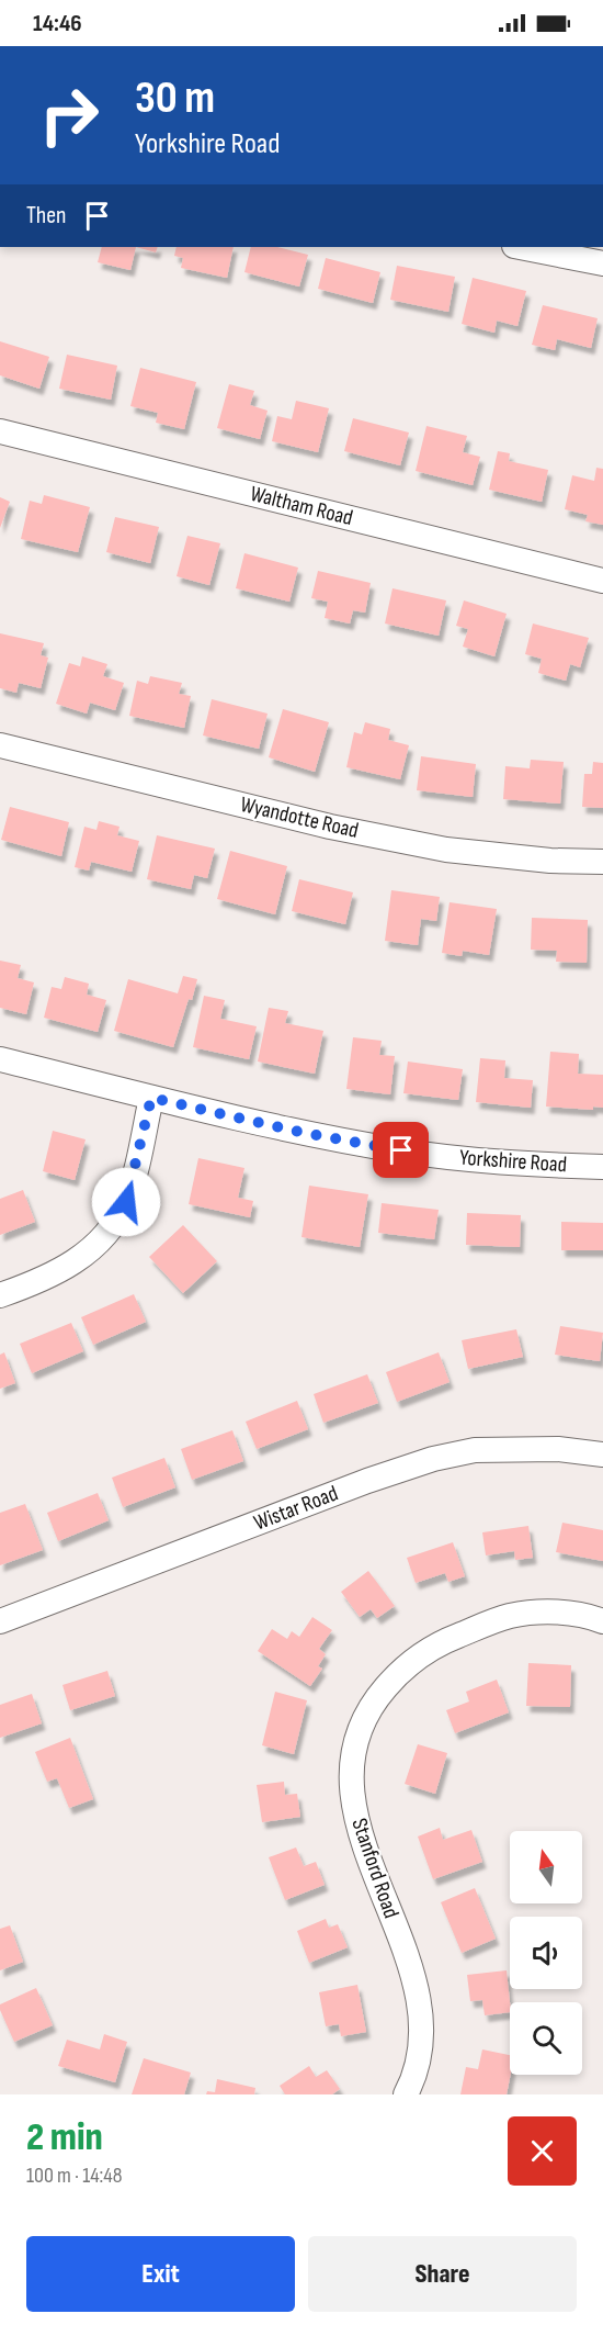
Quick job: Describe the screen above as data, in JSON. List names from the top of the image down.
{
  "streets": {
    "street": [
      "Waltham Road",
      "Wyandotte Road",
      "Yorkshire Road",
      "Wistar Road",
      "Stanford Road"
    ]
  },
  "north": "top",
  "page": {
    "status": "14:46",
    "turn": ["30 m", "Yorkshire Road"],
    "then": "Then",
    "heading": ["2 min", "100 m · 14:48"],
    "buttons": ["Exit", "Share"]
  }
}
